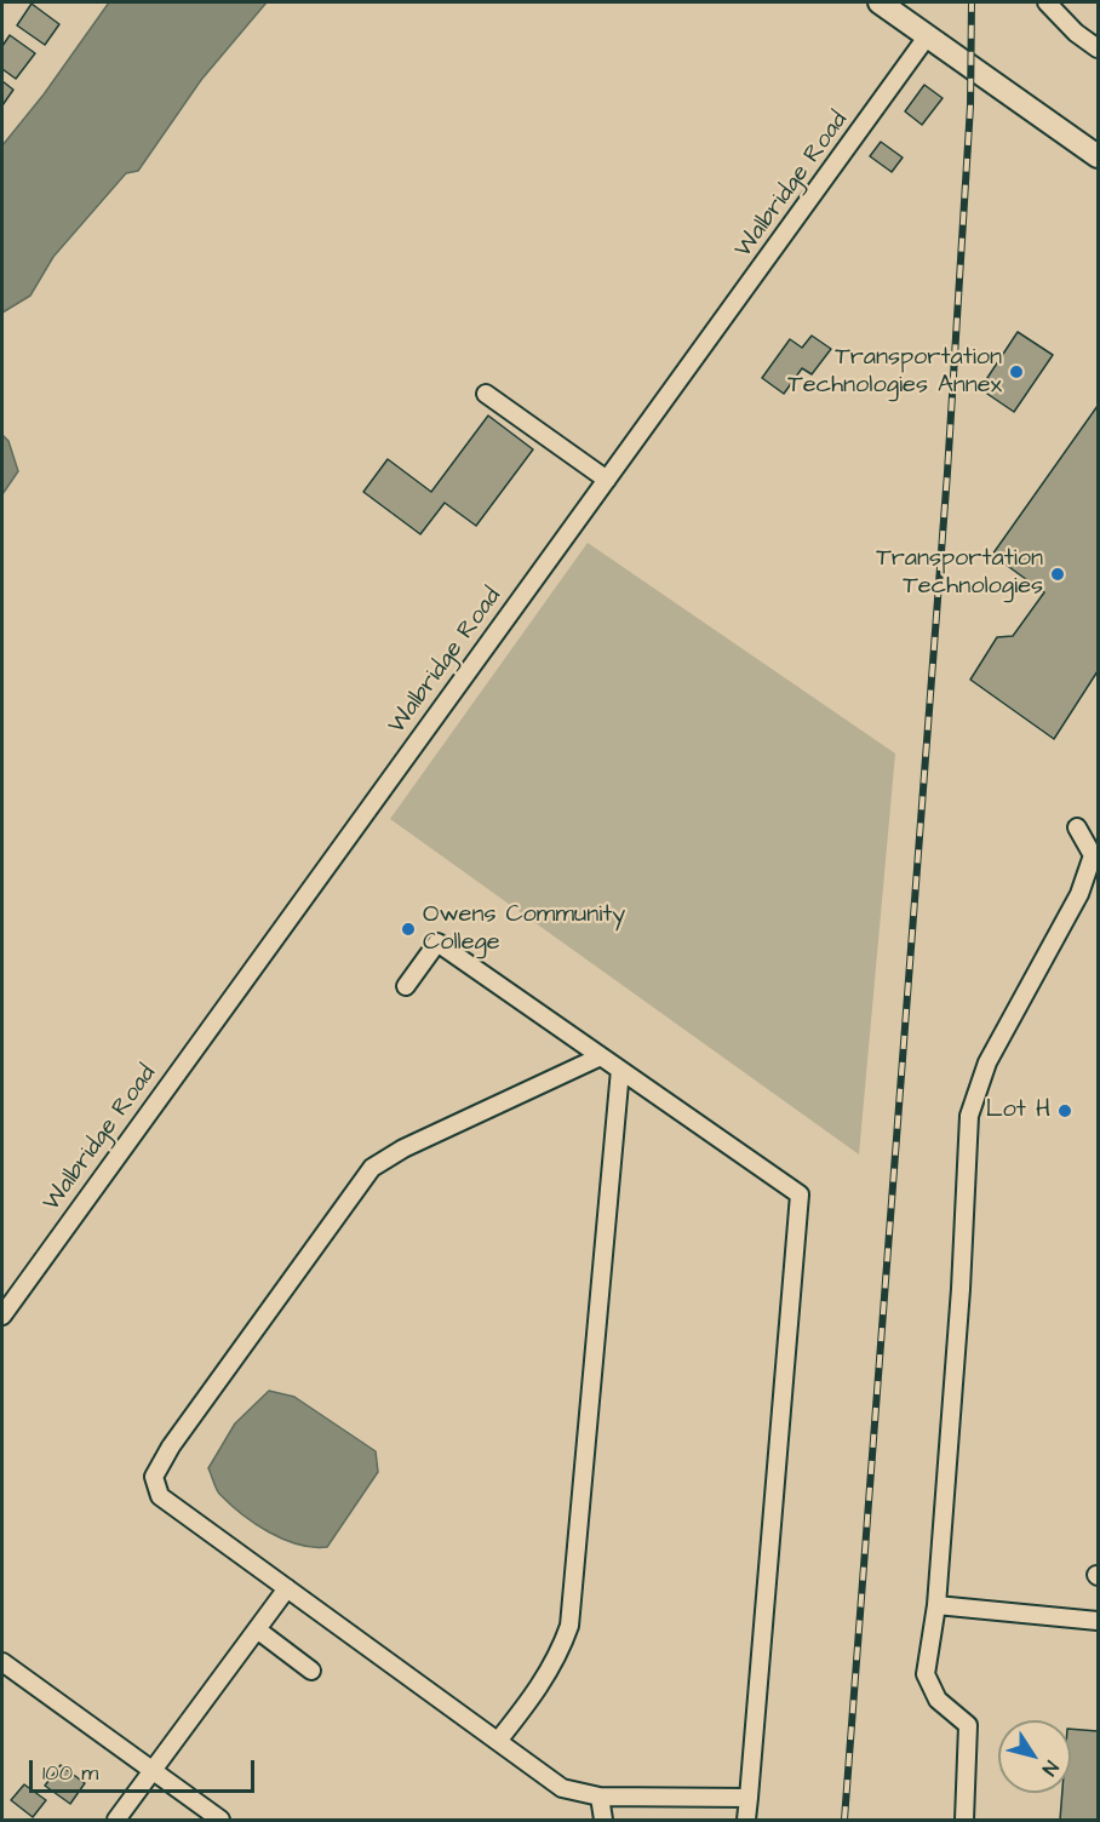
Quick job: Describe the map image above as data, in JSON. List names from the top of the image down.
{
  "streets": {
    "street": ["Walbridge Road"]
  },
  "places": [
    "Transportation Technologies Annex",
    "Transportation Technologies",
    "Owens Community College",
    "Lot H"
  ],
  "scale_bar": "100 m",
  "north": "bottom right"
}
